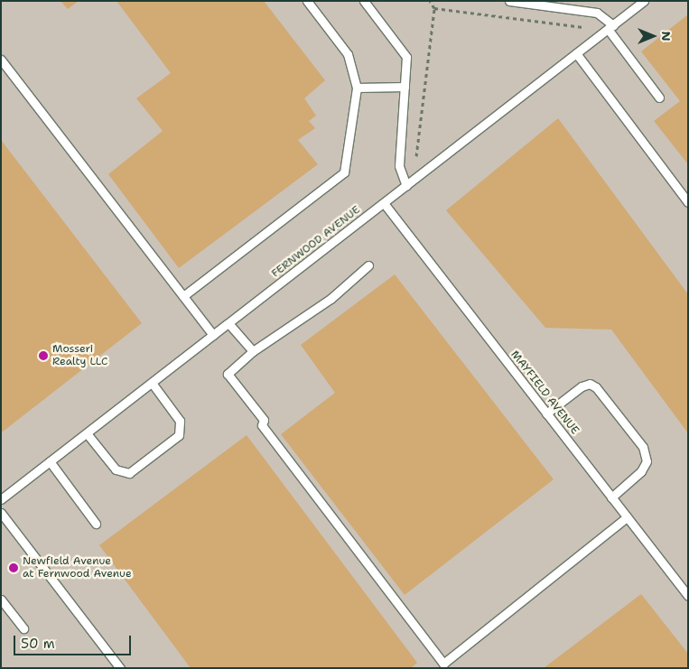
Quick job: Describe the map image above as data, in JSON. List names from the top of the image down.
{
  "streets": {
    "lane": ["FERNWOOD AVENUE", "MAYFIELD AVENUE"]
  },
  "crossings": [
    ["FERNWOOD AVENUE", "MAYFIELD AVENUE"]
  ],
  "places": ["Mosseri Realty LLC", "Newfield Avenue at Fernwood Avenue"],
  "scale_bar": "50 m",
  "north": "right"
}
